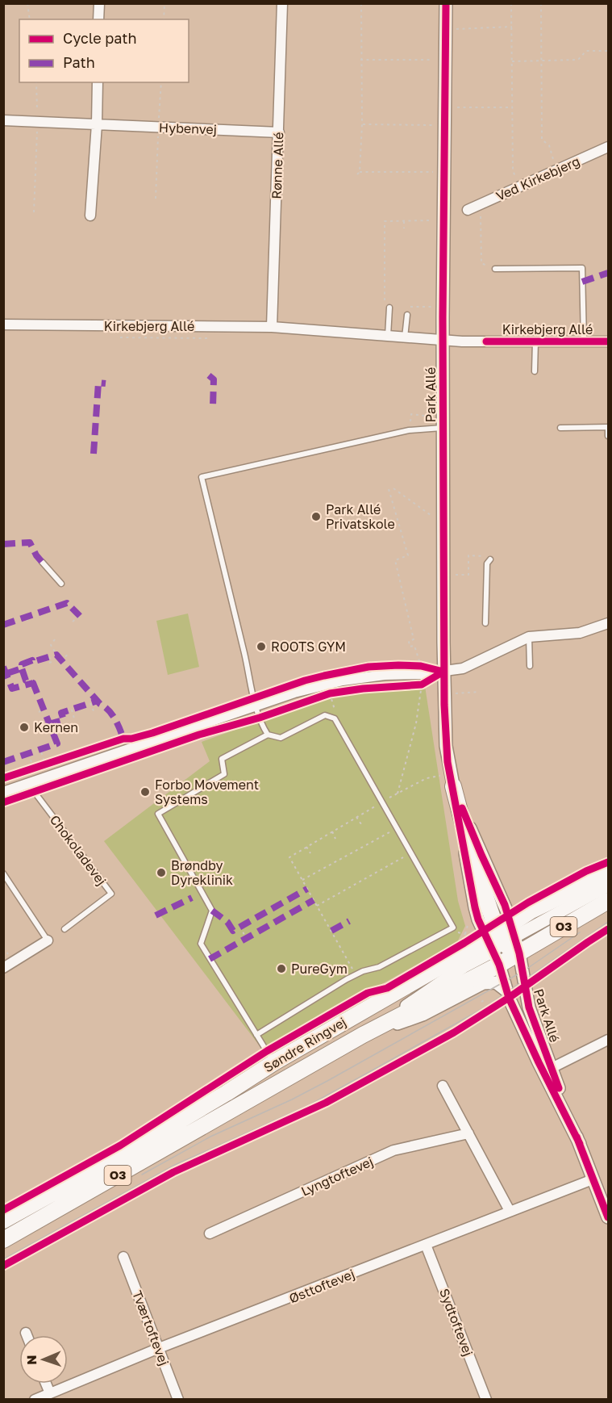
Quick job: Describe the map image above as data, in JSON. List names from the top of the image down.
{
  "streets": {
    "main road": ["O3", "Søndre Ringvej"],
    "street": [
      "Hybenvej",
      "Rønne Allé",
      "Ved Kirkebjerg",
      "Kirkebjerg Allé",
      "Park Allé",
      "Lyngtoftevej",
      "Østtoftevej",
      "Sydtoftevej",
      "Tværtoftevej"
    ],
    "lane": ["Chokoladevej"]
  },
  "crossings": [
    ["Hybenvej", "Rønne Allé"],
    ["Rønne Allé", "Kirkebjerg Allé"],
    ["Kirkebjerg Allé", "Park Allé"],
    ["Park Allé", "Søndre Ringvej"],
    ["Park Allé", "Østtoftevej"],
    ["Østtoftevej", "Sydtoftevej"],
    ["Østtoftevej", "Tværtoftevej"]
  ],
  "places": [
    "Park Allé Privatskole",
    "ROOTS GYM",
    "Kernen",
    "Forbo Movement Systems",
    "Brøndby Dyreklinik",
    "PureGym"
  ],
  "legend": ["Cycle path", "Path"],
  "north": "left"
}
